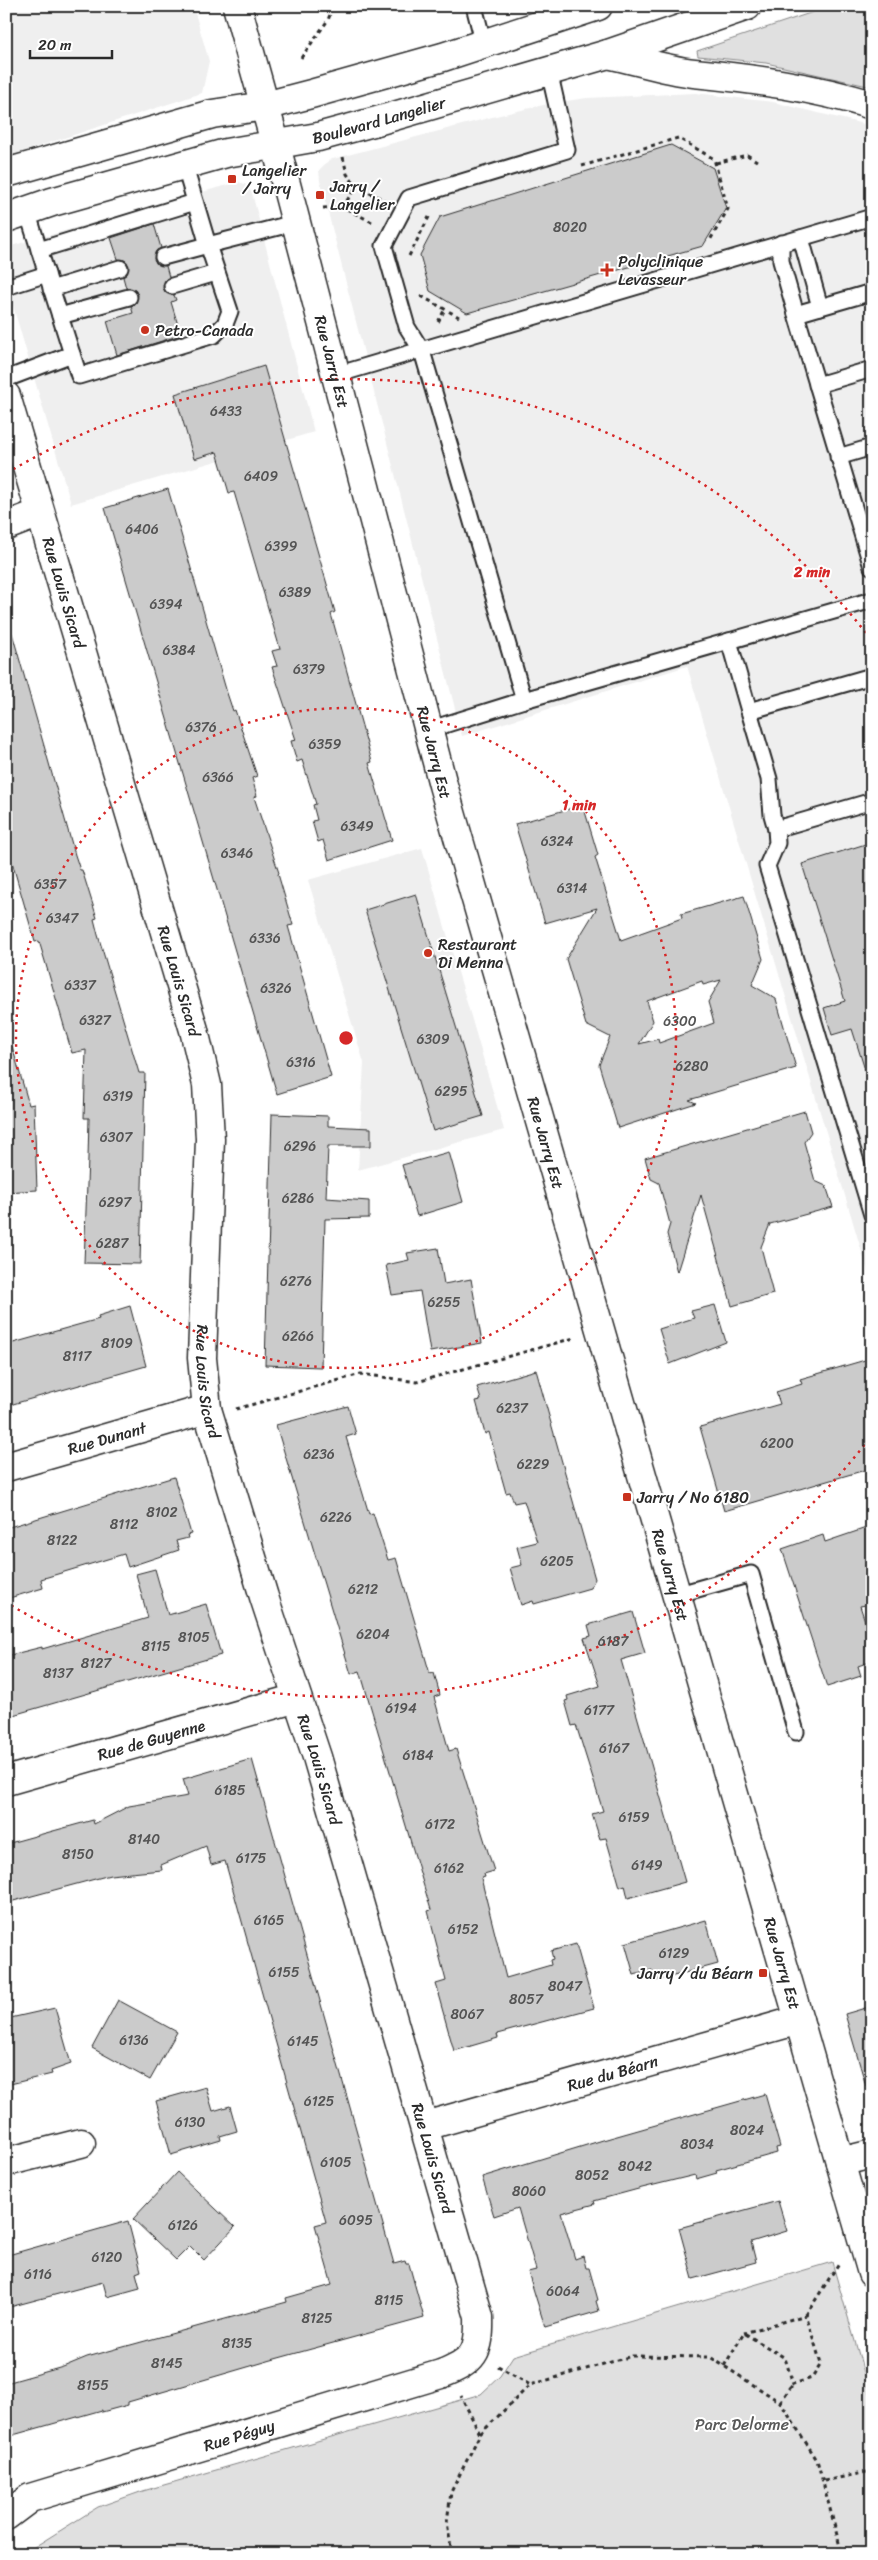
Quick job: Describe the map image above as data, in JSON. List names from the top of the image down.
{
  "streets": {
    "street": [
      "Boulevard Langelier",
      "Rue Jarry Est",
      "Rue Louis Sicard",
      "Rue Dunant",
      "Rue de Guyenne",
      "Rue du Béarn",
      "Rue Péguy"
    ]
  },
  "crossings": [
    ["Boulevard Langelier", "Rue Jarry Est"],
    ["Rue Jarry Est", "Rue du Béarn"],
    ["Rue Louis Sicard", "Rue Dunant"],
    ["Rue Louis Sicard", "Rue de Guyenne"],
    ["Rue Louis Sicard", "Rue du Béarn"],
    ["Rue Louis Sicard", "Rue Péguy"]
  ],
  "parks": ["Parc Delorme"],
  "places": {
    "transit": [
      "Langelier / Jarry",
      "Jarry / Langelier",
      "Jarry / No 6180",
      "Jarry / du Béarn"
    ],
    "health": ["Polyclinique Levasseur"],
    "other": ["Petro-Canada", "Restaurant Di Menna"]
  },
  "house_numbers": [
    "8020",
    "6433",
    "6409",
    "6406",
    "6399",
    "6389",
    "6394",
    "6384",
    "6379",
    "6376",
    "6359",
    "6366",
    "6349",
    "6324",
    "6346",
    "6357",
    "6314",
    "6347",
    "6336",
    "6337",
    "6326",
    "6327",
    "6300",
    "6309",
    "6316",
    "6280",
    "6295",
    "6319",
    "6307",
    "6296",
    "6286",
    "6297",
    "6287",
    "6276",
    "6255",
    "6266",
    "8109",
    "8117",
    "6237",
    "6200",
    "6236",
    "6229",
    "8102",
    "6226",
    "8112",
    "8122",
    "6205",
    "6212",
    "6204",
    "8105",
    "6187",
    "8115",
    "8127",
    "8137",
    "6194",
    "6177",
    "6167",
    "6184",
    "6185",
    "6159",
    "6172",
    "8140",
    "8150",
    "6175",
    "6149",
    "6162",
    "6165",
    "6152",
    "6129",
    "6155",
    "8047",
    "8057",
    "8067",
    "6136",
    "6145",
    "6125",
    "6130",
    "8024",
    "8034",
    "6105",
    "8042",
    "8052",
    "8060",
    "6095",
    "6126",
    "6120",
    "6116",
    "6064",
    "8115",
    "8125",
    "8135",
    "8145",
    "8155"
  ],
  "scale_bar": "20 m",
  "rings": ["2 min", "1 min"]
}
